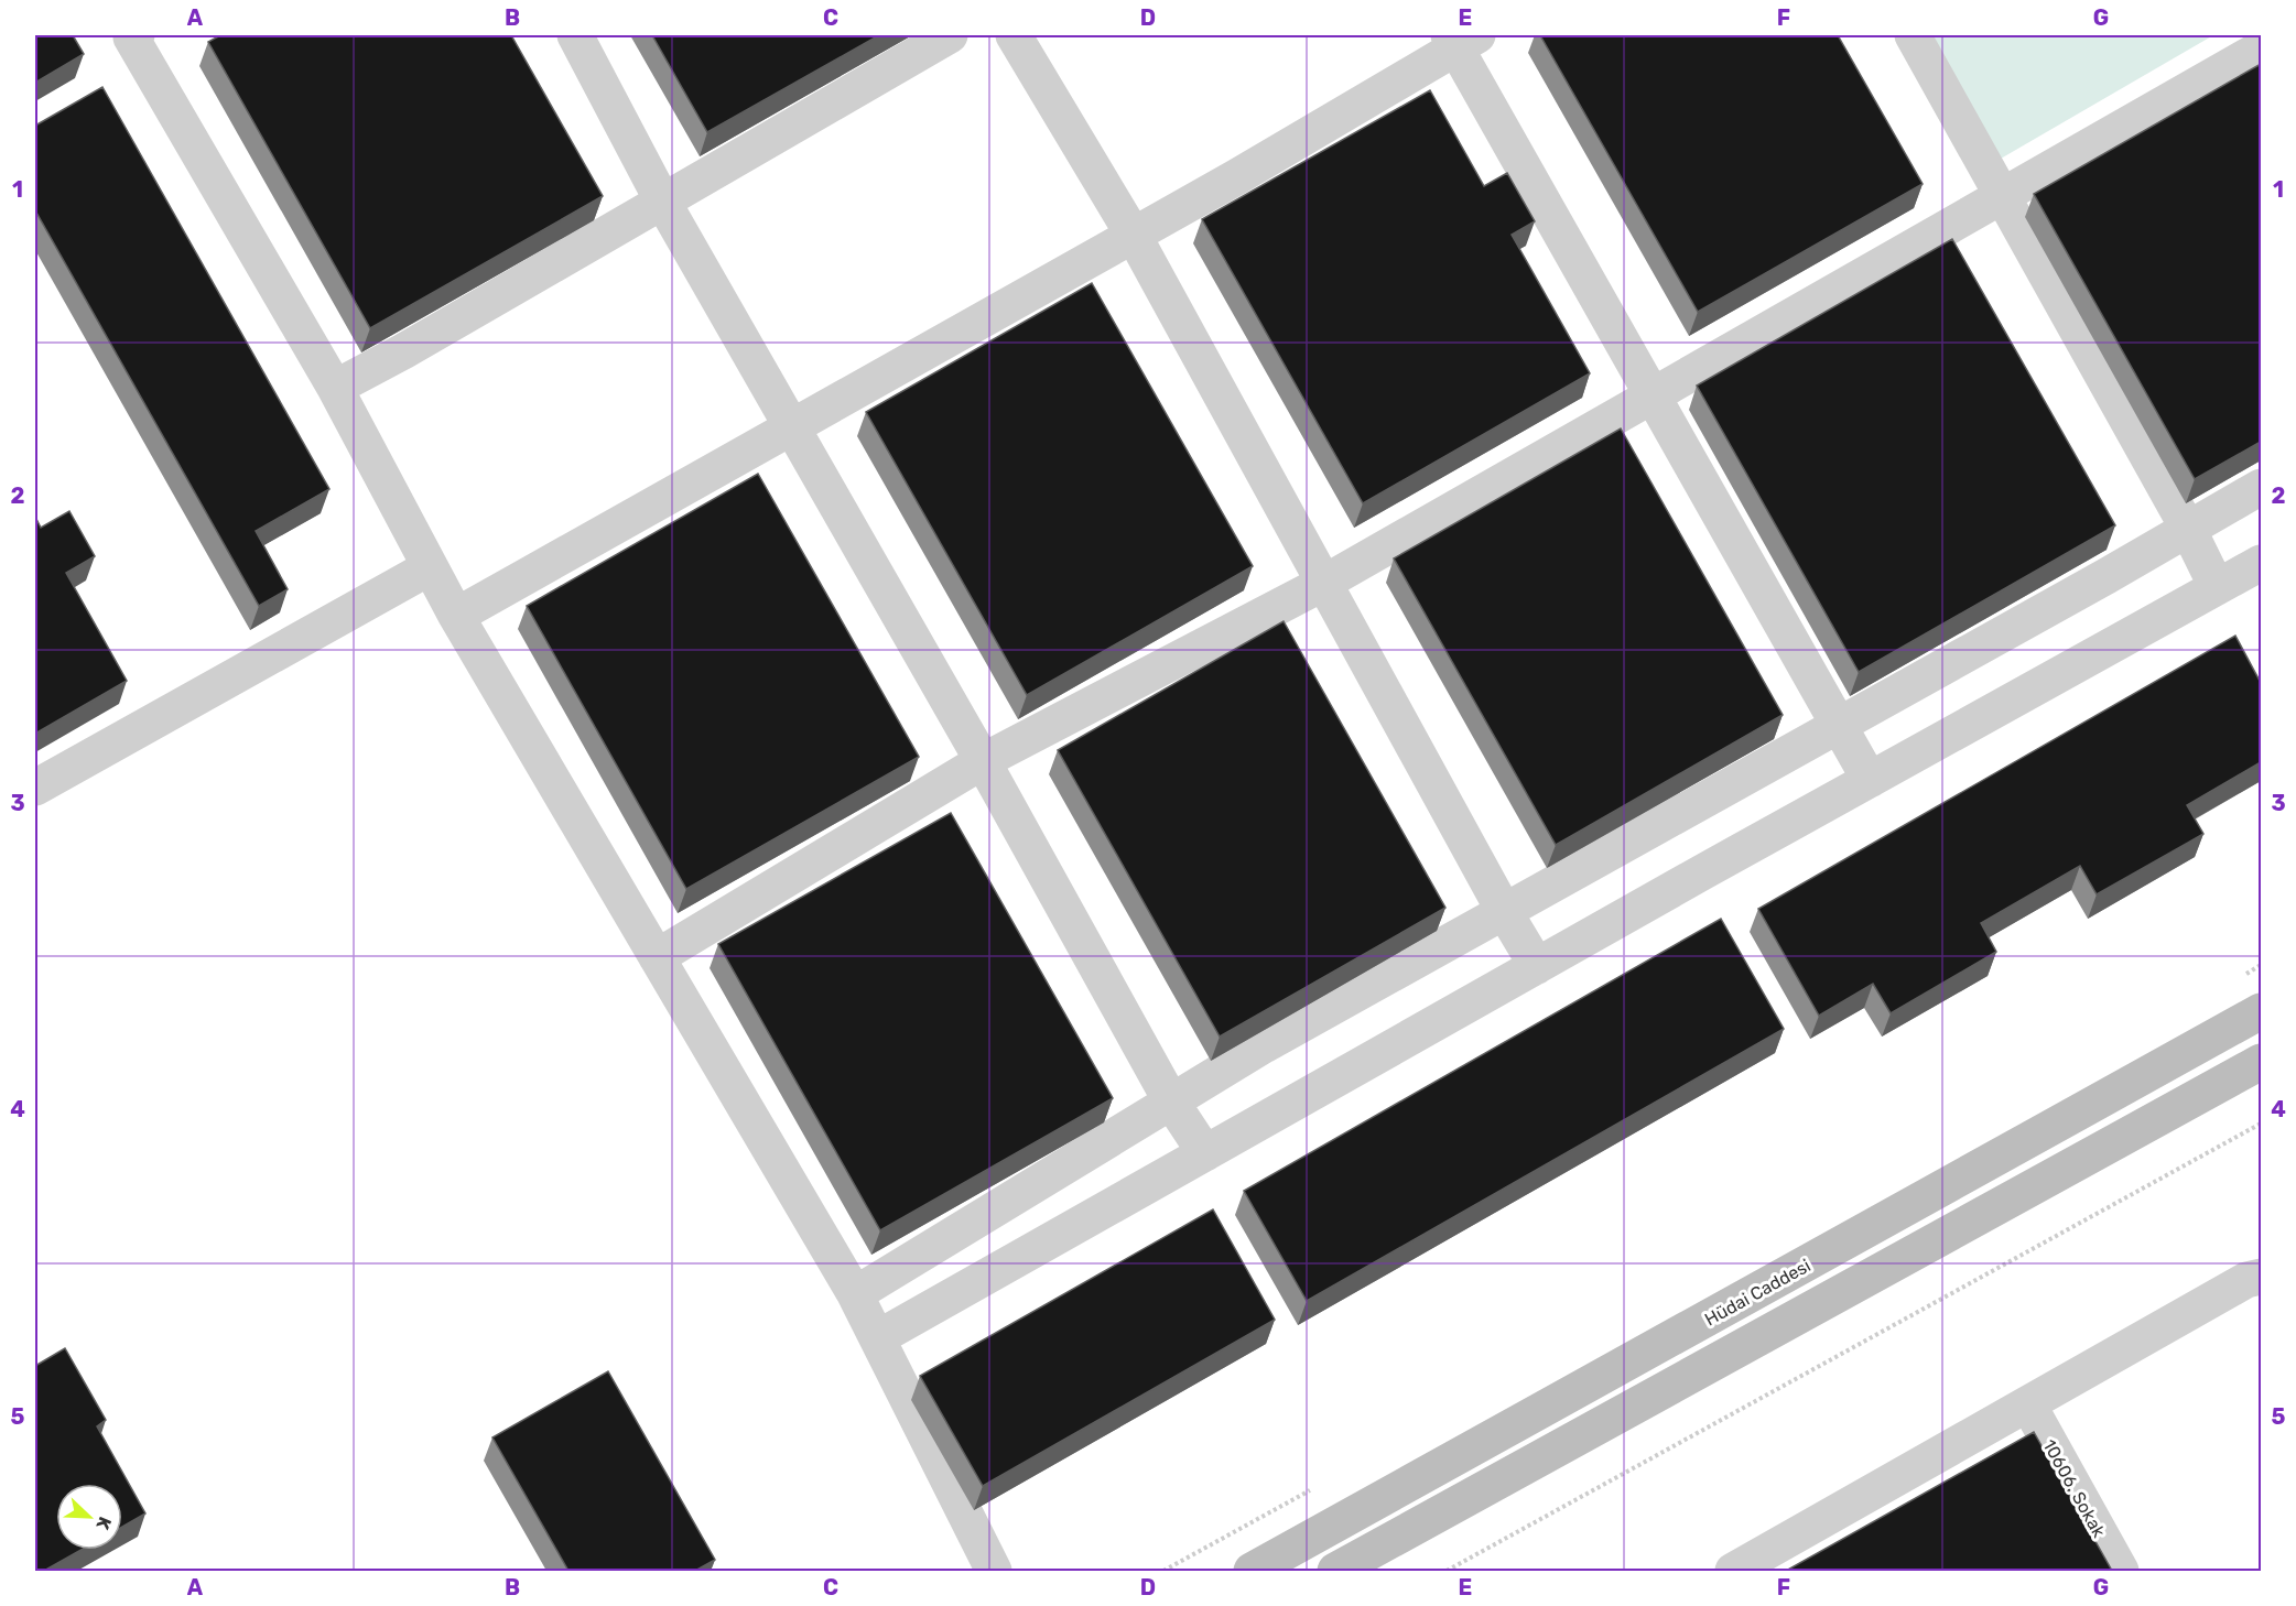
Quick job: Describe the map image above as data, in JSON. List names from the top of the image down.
{
  "streets": {
    "street": ["Hüdai Caddesi", "10606. Sokak"]
  },
  "north": "bottom right",
  "grid": {
    "columns": [
      "A",
      "B",
      "C",
      "D",
      "E",
      "F",
      "G"
    ],
    "rows": [
      "1",
      "2",
      "3",
      "4",
      "5"
    ]
  }
}
